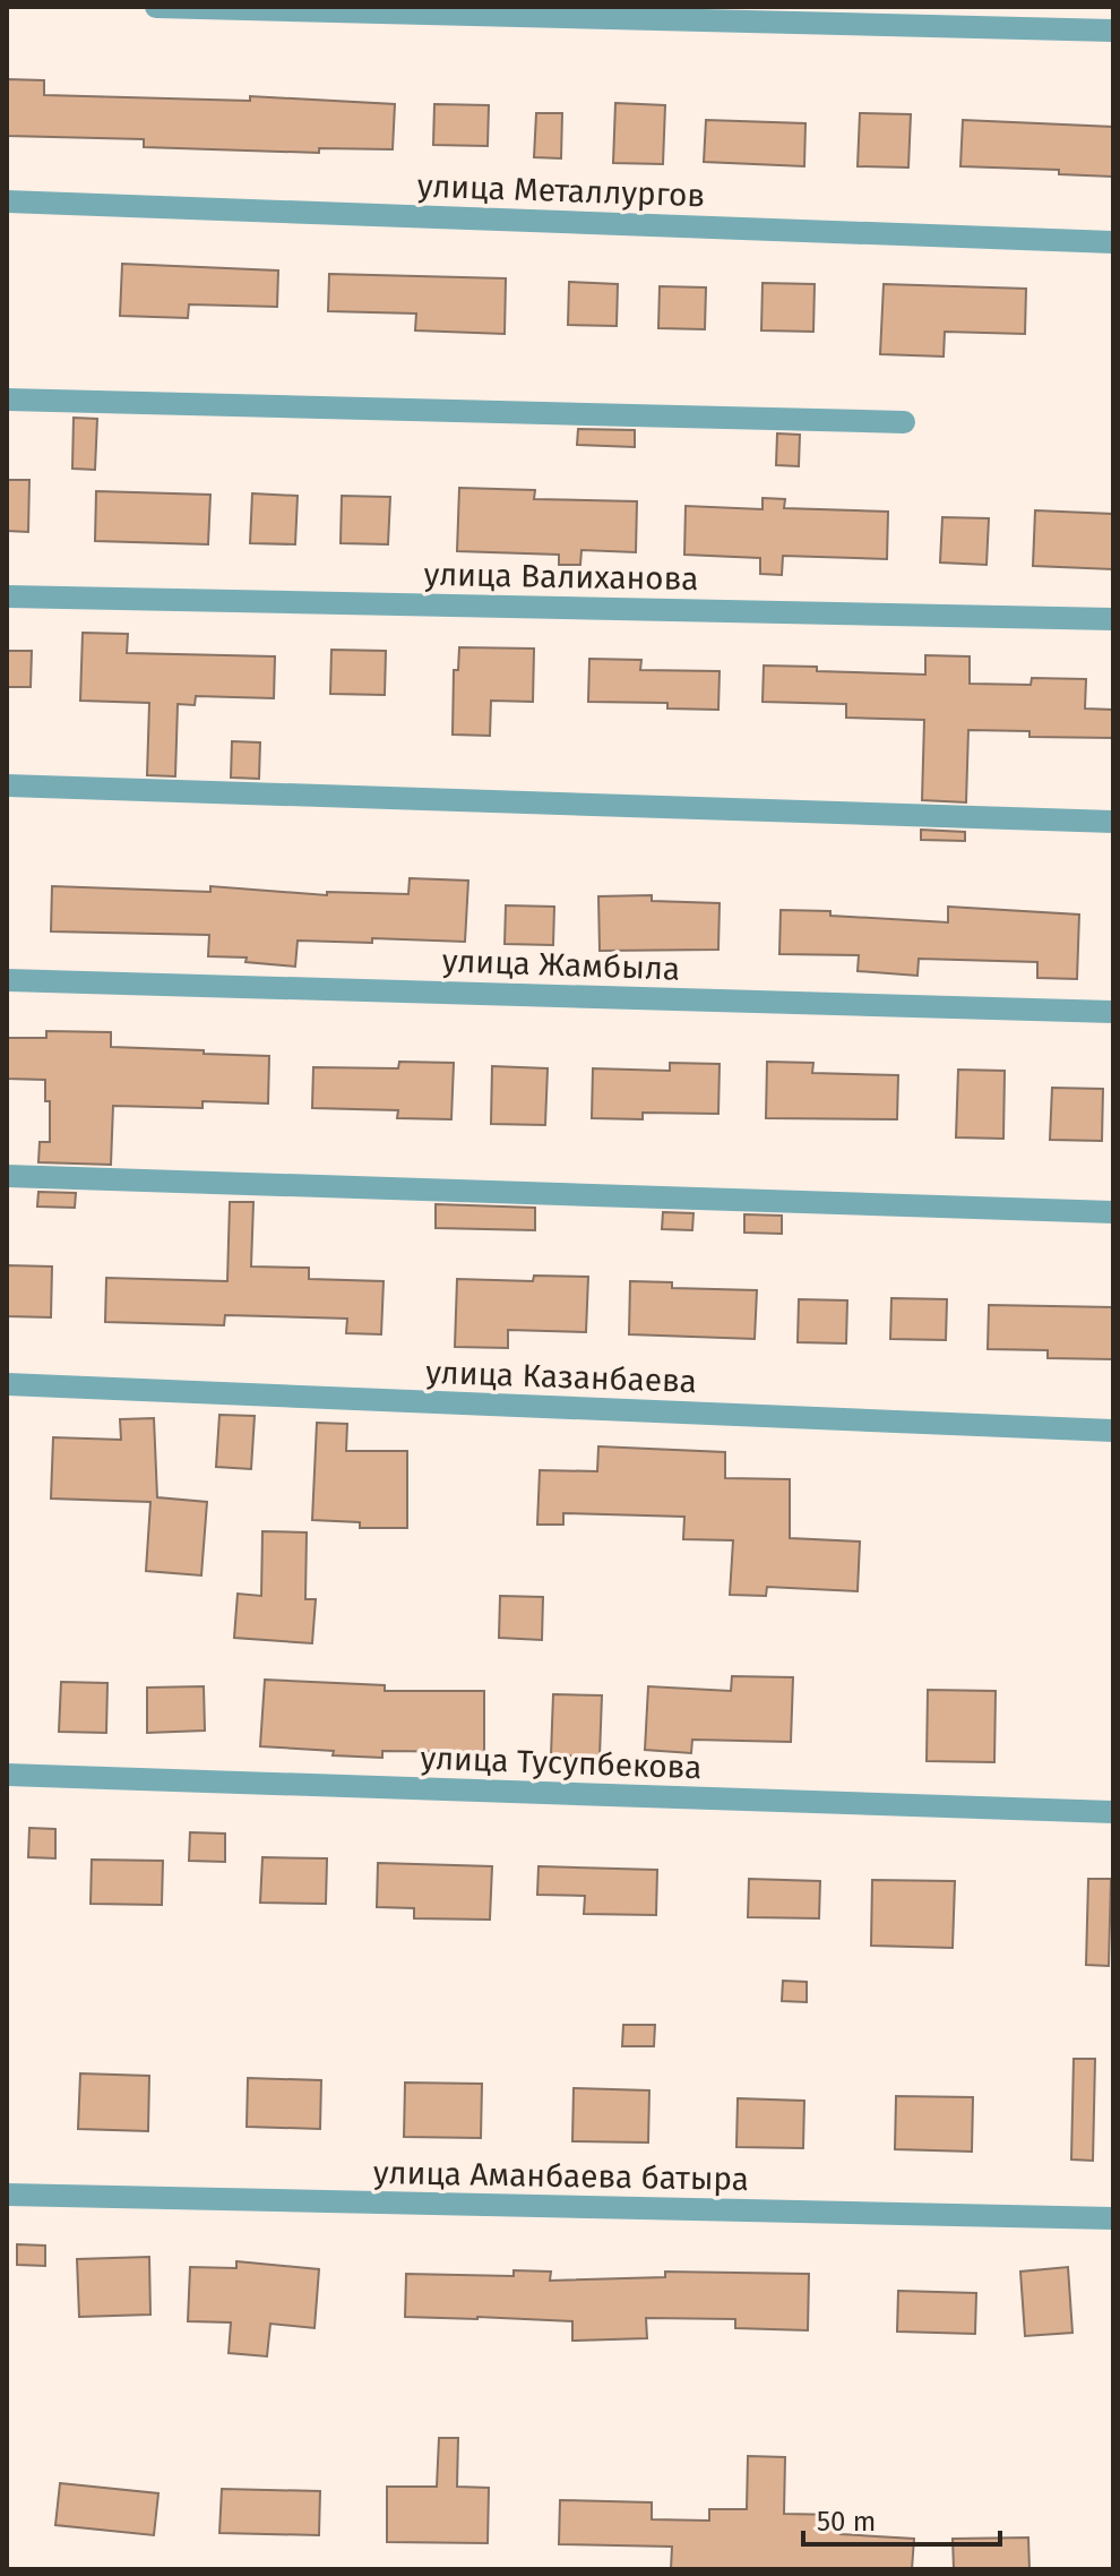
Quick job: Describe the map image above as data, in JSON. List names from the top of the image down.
{
  "streets": {
    "street": [
      "улица Металлургов",
      "улица Валиханова",
      "улица Жамбыла",
      "улица Казанбаева",
      "улица Тусупбекова",
      "улица Аманбаева батыра"
    ]
  },
  "scale_bar": "50 m"
}
